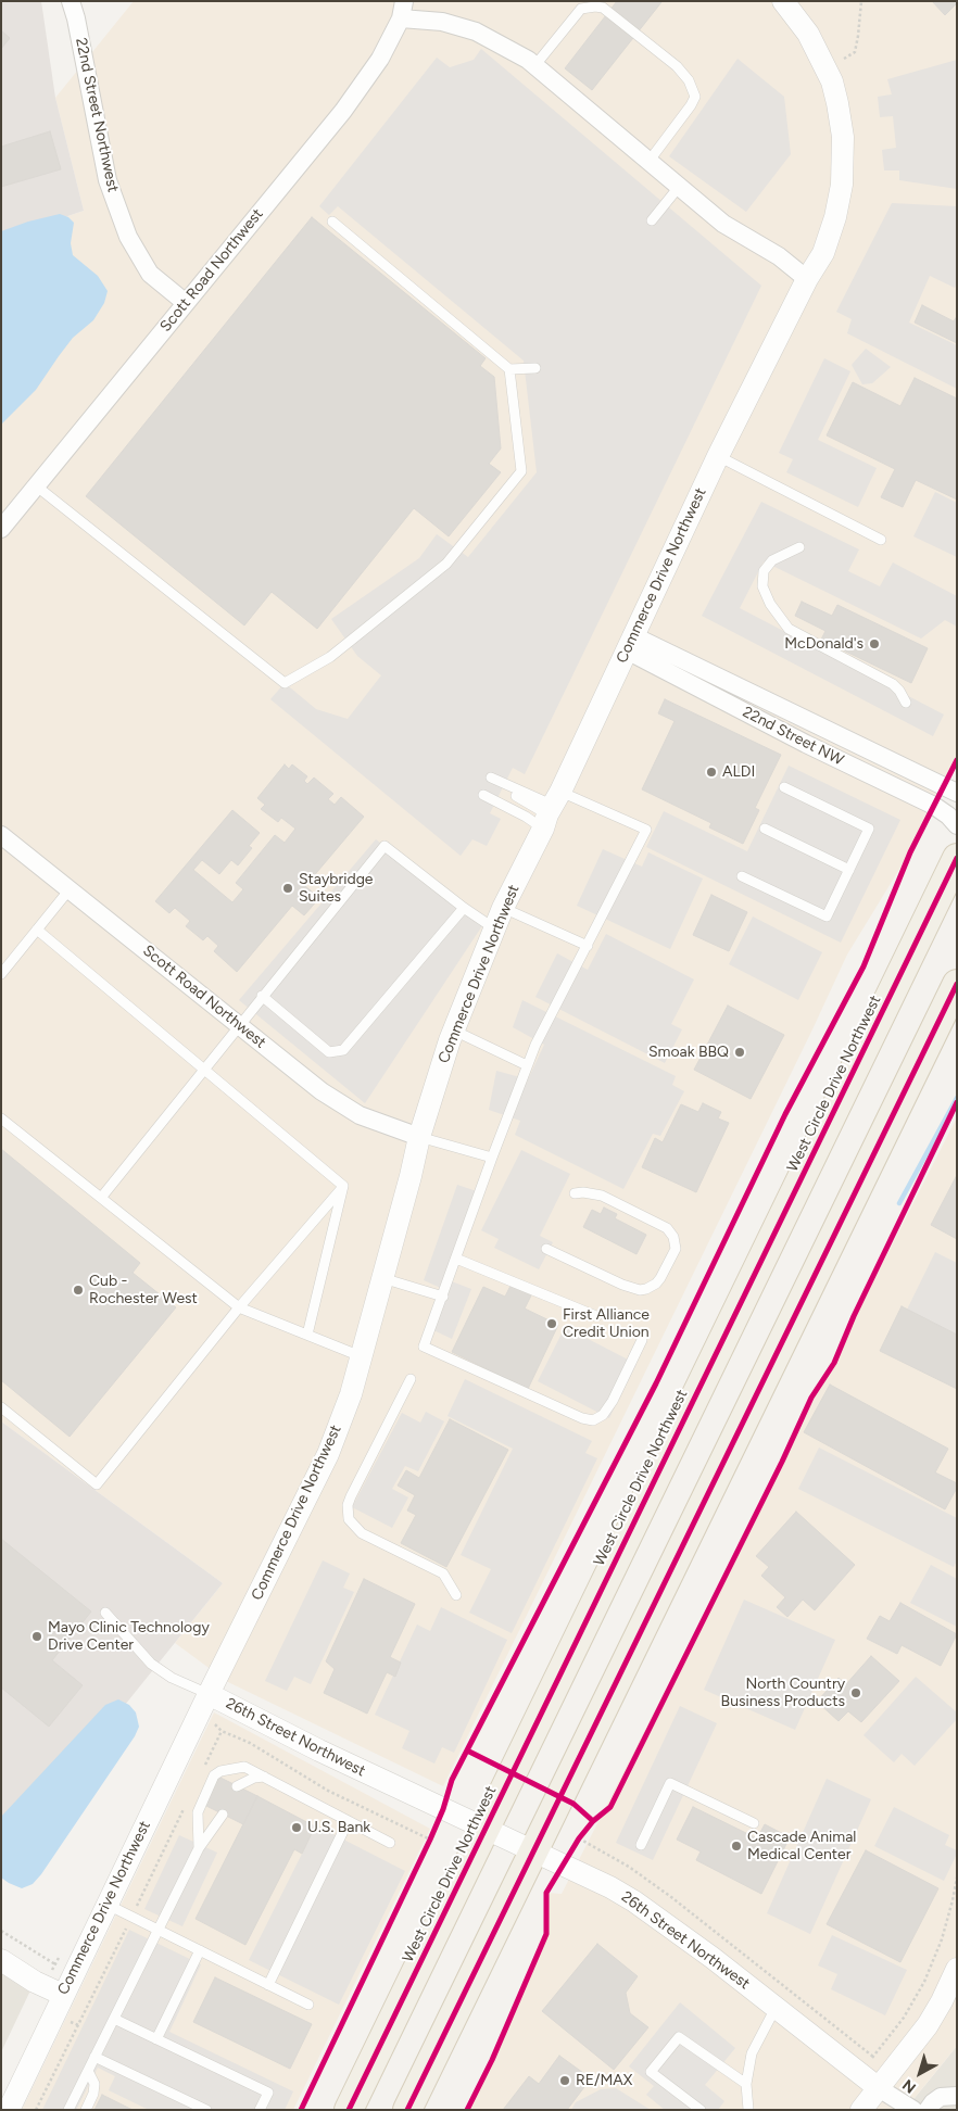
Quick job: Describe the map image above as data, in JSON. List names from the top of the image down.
{
  "streets": {
    "main road": ["West Circle Drive Northwest"],
    "street": [
      "22nd Street Northwest",
      "Scott Road Northwest",
      "Commerce Drive Northwest",
      "22nd Street NW",
      "26th Street Northwest"
    ]
  },
  "crossings": [
    ["22nd Street Northwest", "Scott Road Northwest"],
    ["Scott Road Northwest", "Commerce Drive Northwest"],
    ["Commerce Drive Northwest", "22nd Street NW"],
    ["Commerce Drive Northwest", "26th Street Northwest"],
    ["West Circle Drive Northwest", "26th Street Northwest"]
  ],
  "places": [
    "McDonald's",
    "ALDI",
    "Staybridge Suites",
    "Smoak BBQ",
    "Cub - Rochester West",
    "First Alliance Credit Union",
    "Mayo Clinic Technology Drive Center",
    "North Country Business Products",
    "U.S. Bank",
    "Cascade Animal Medical Center",
    "RE/MAX"
  ],
  "north": "bottom left"
}
